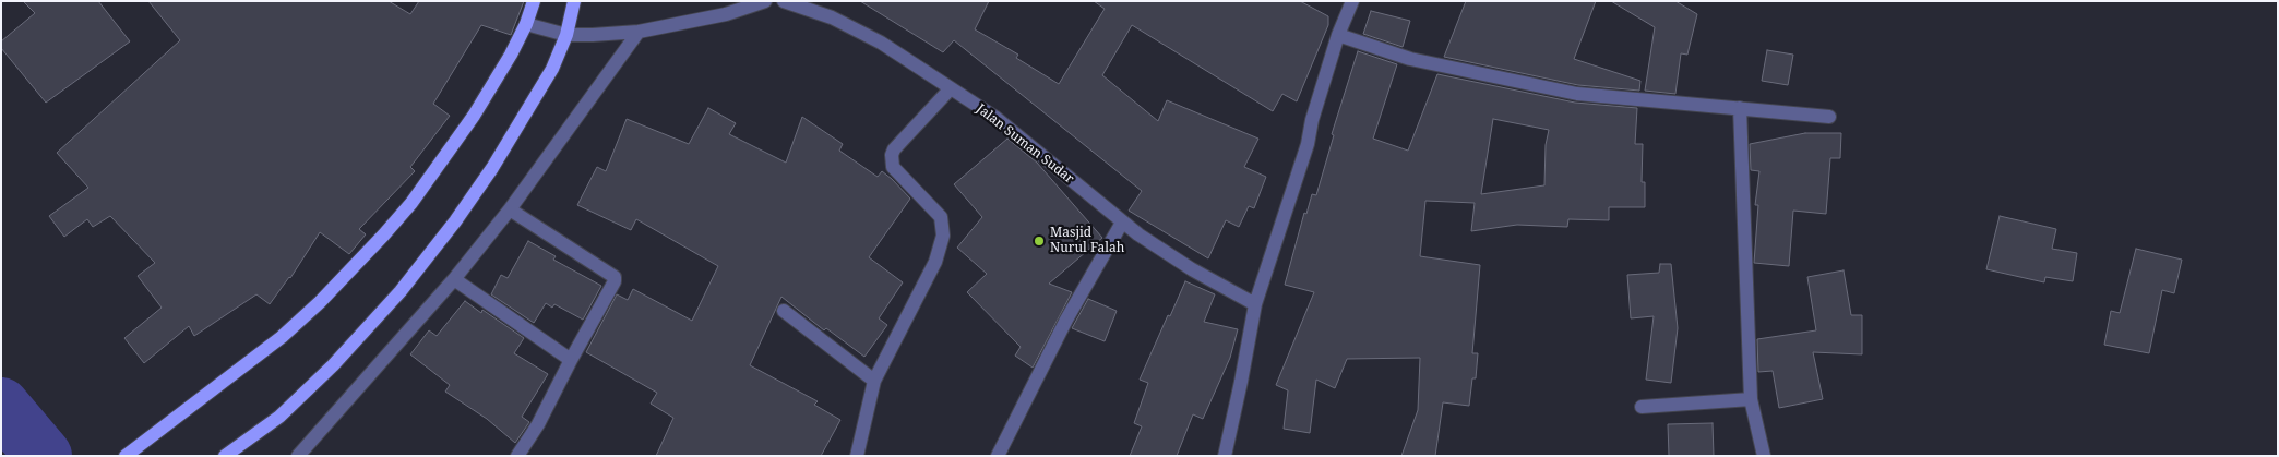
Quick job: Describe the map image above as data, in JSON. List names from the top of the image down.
{
  "streets": {
    "street": ["Jalan Suman Sudar"]
  },
  "places": ["Masjid Nurul Falah"]
}
